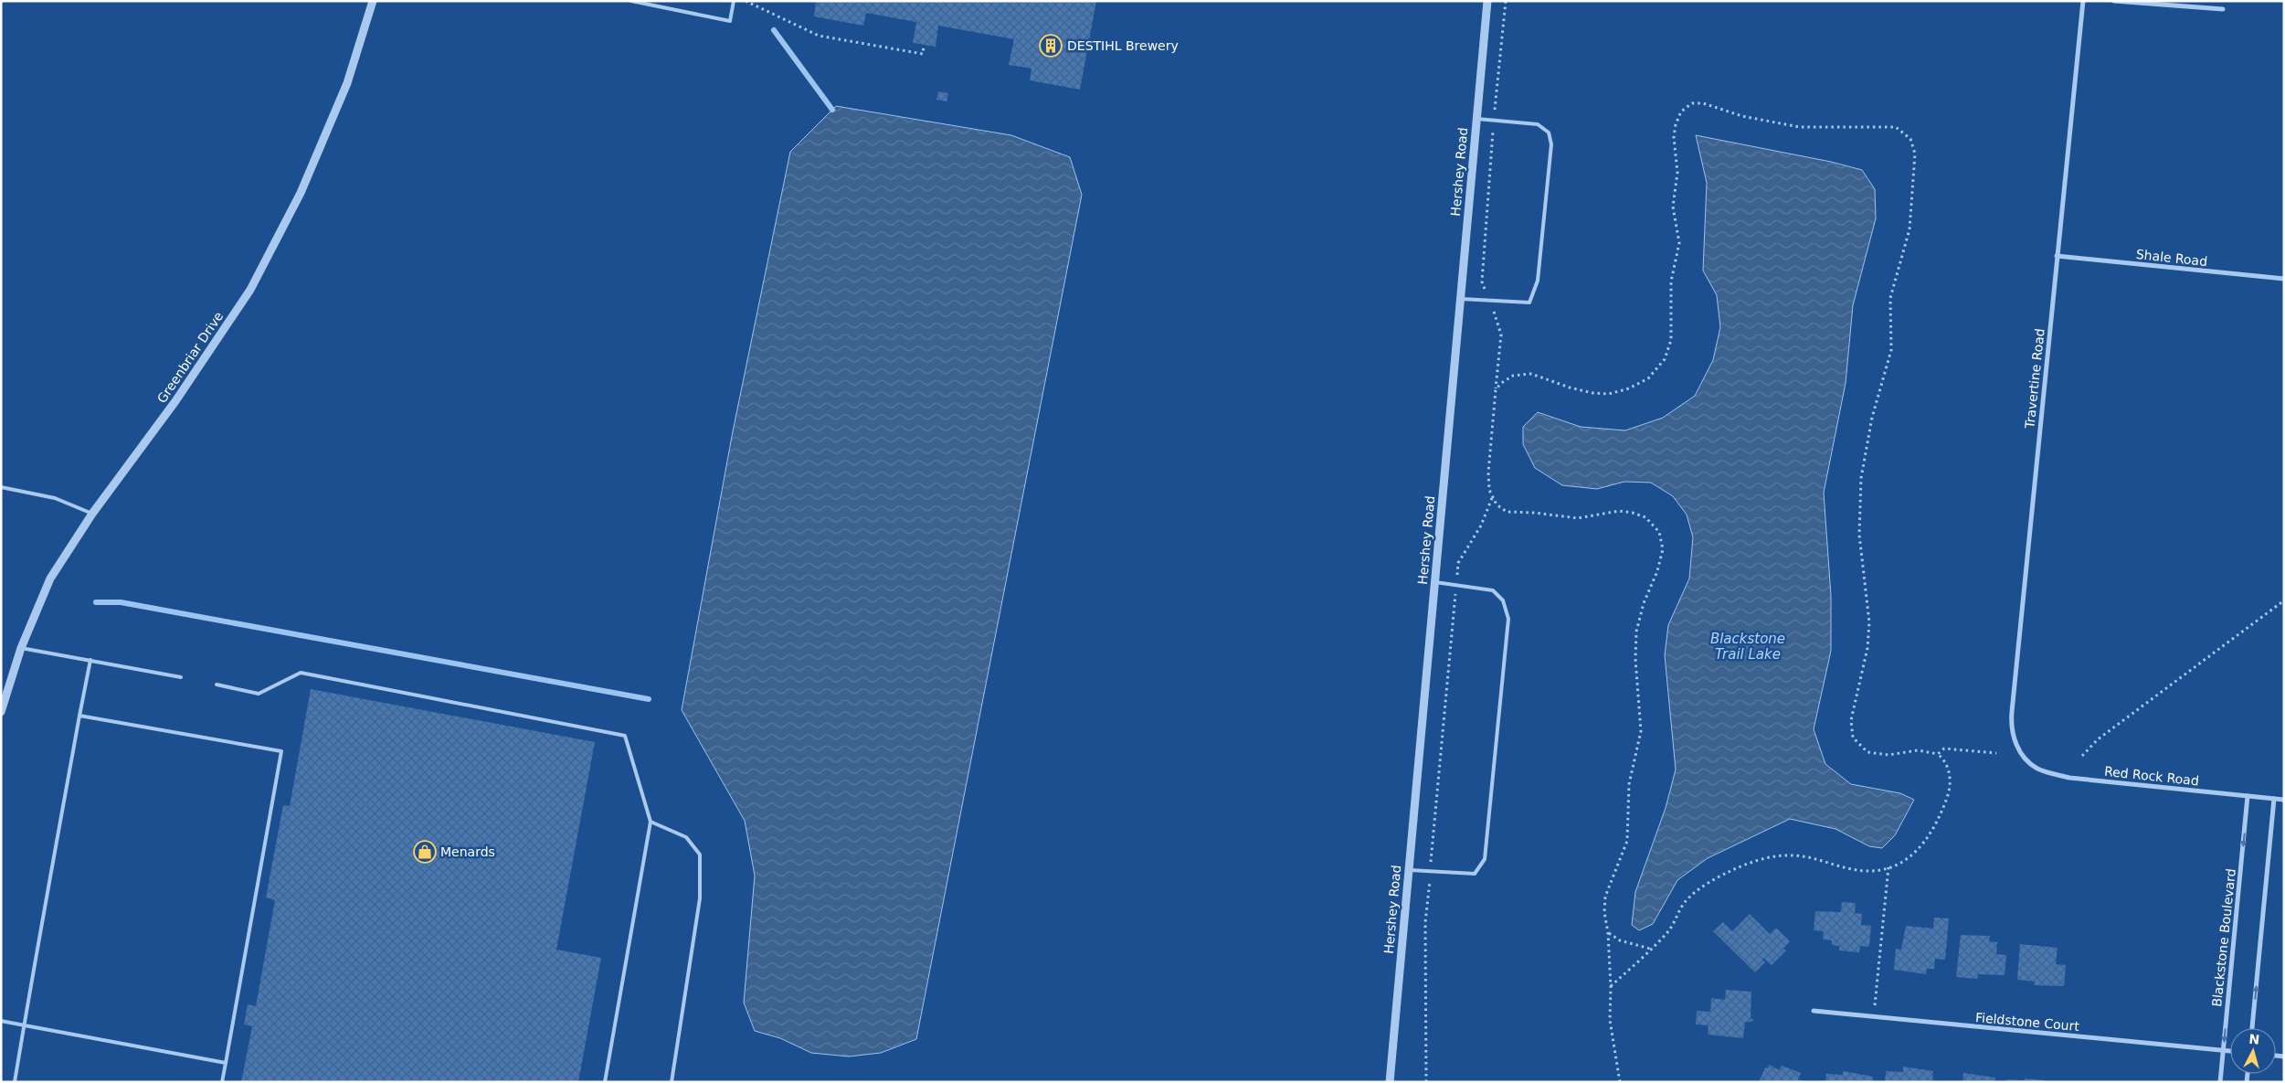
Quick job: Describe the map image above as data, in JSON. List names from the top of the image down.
{
  "streets": {
    "street": [
      "Hershey Road",
      "Shale Road",
      "Greenbriar Drive",
      "Travertine Road",
      "Red Rock Road",
      "Blackstone Boulevard",
      "Fieldstone Court"
    ]
  },
  "crossings": [
    ["Shale Road", "Travertine Road"],
    ["Travertine Road", "Red Rock Road"],
    ["Red Rock Road", "Blackstone Boulevard"],
    ["Blackstone Boulevard", "Fieldstone Court"]
  ],
  "water": ["Blackstone Trail Lake"],
  "places": {
    "building": ["DESTIHL Brewery"],
    "shop": ["Menards"]
  },
  "north": "top"
}
